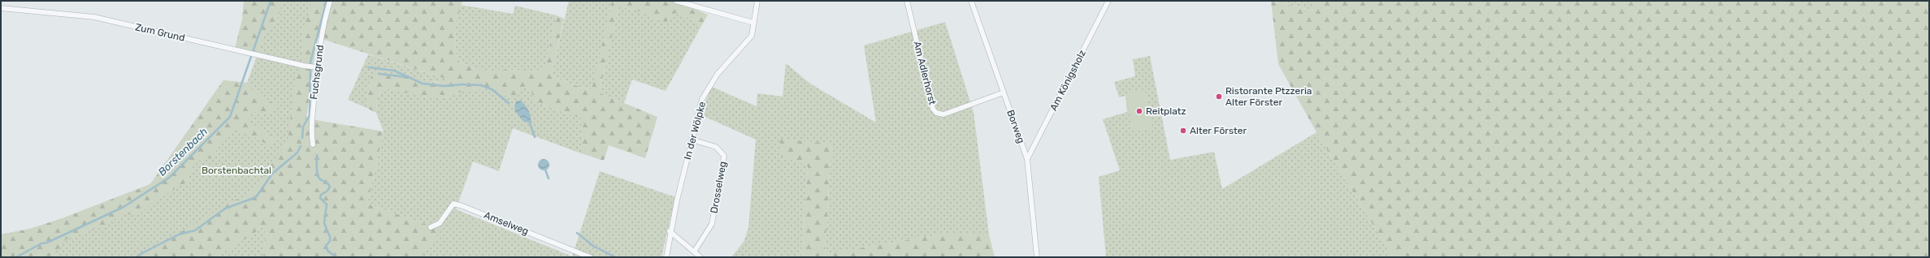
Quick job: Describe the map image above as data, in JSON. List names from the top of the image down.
{
  "streets": {
    "street": [
      "Zum Grund",
      "Fuchsgrund",
      "Am Adlerhorst",
      "Am Königsholz",
      "Borweg",
      "In der Wölpke",
      "Drosselweg",
      "Amselweg"
    ]
  },
  "crossings": [
    ["Zum Grund", "Fuchsgrund"],
    ["Am Adlerhorst", "Borweg"],
    ["Am Königsholz", "Borweg"],
    ["In der Wölpke", "Drosselweg"]
  ],
  "water": ["Borstenbach"],
  "parks": ["Borstenbachtal"],
  "places": ["Ristorante Ptzzeria Alter Förster", "Reitplatz", "Alter Förster"]
}
